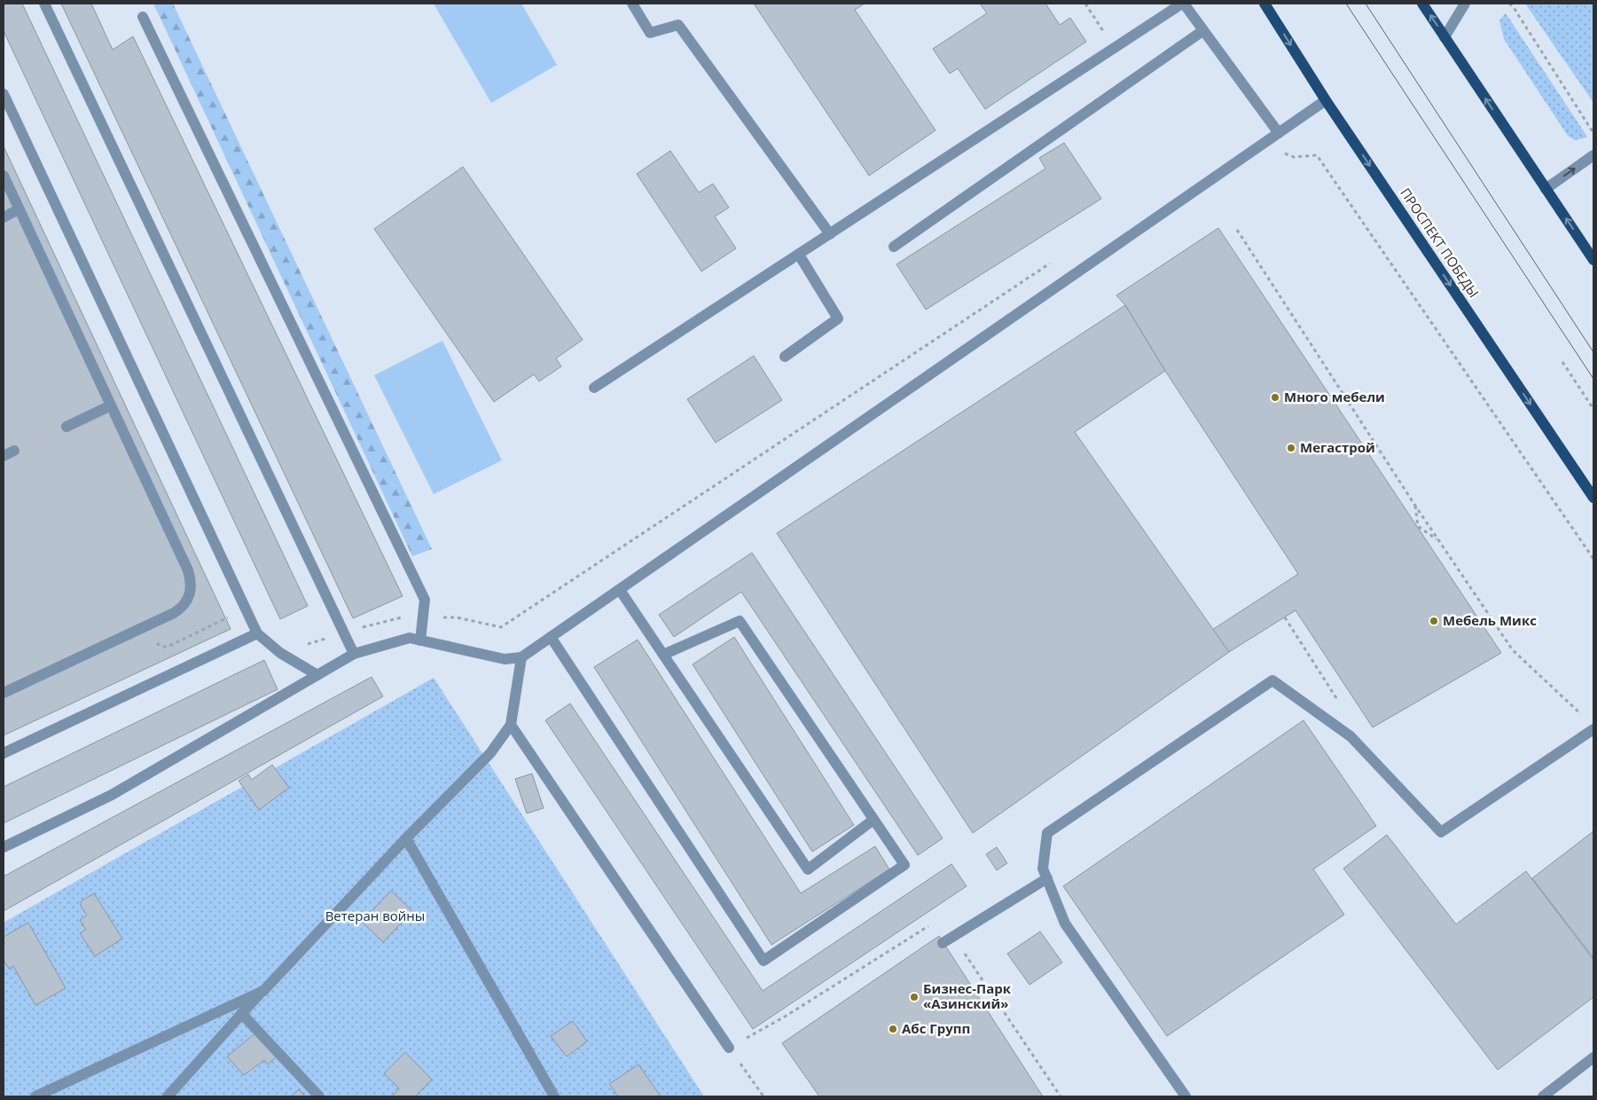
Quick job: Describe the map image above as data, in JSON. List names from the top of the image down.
{
  "streets": {
    "main road": ["ПРОСПЕКТ ПОБЕДЫ"]
  },
  "one_way": ["ПРОСПЕКТ ПОБЕДЫ"],
  "parks": ["Ветеран войны"],
  "places": [
    "Много мебели",
    "Мегастрой",
    "Мебель Микс",
    "Бизнес-Парк «Азинский»",
    "Абс Групп"
  ]
}
